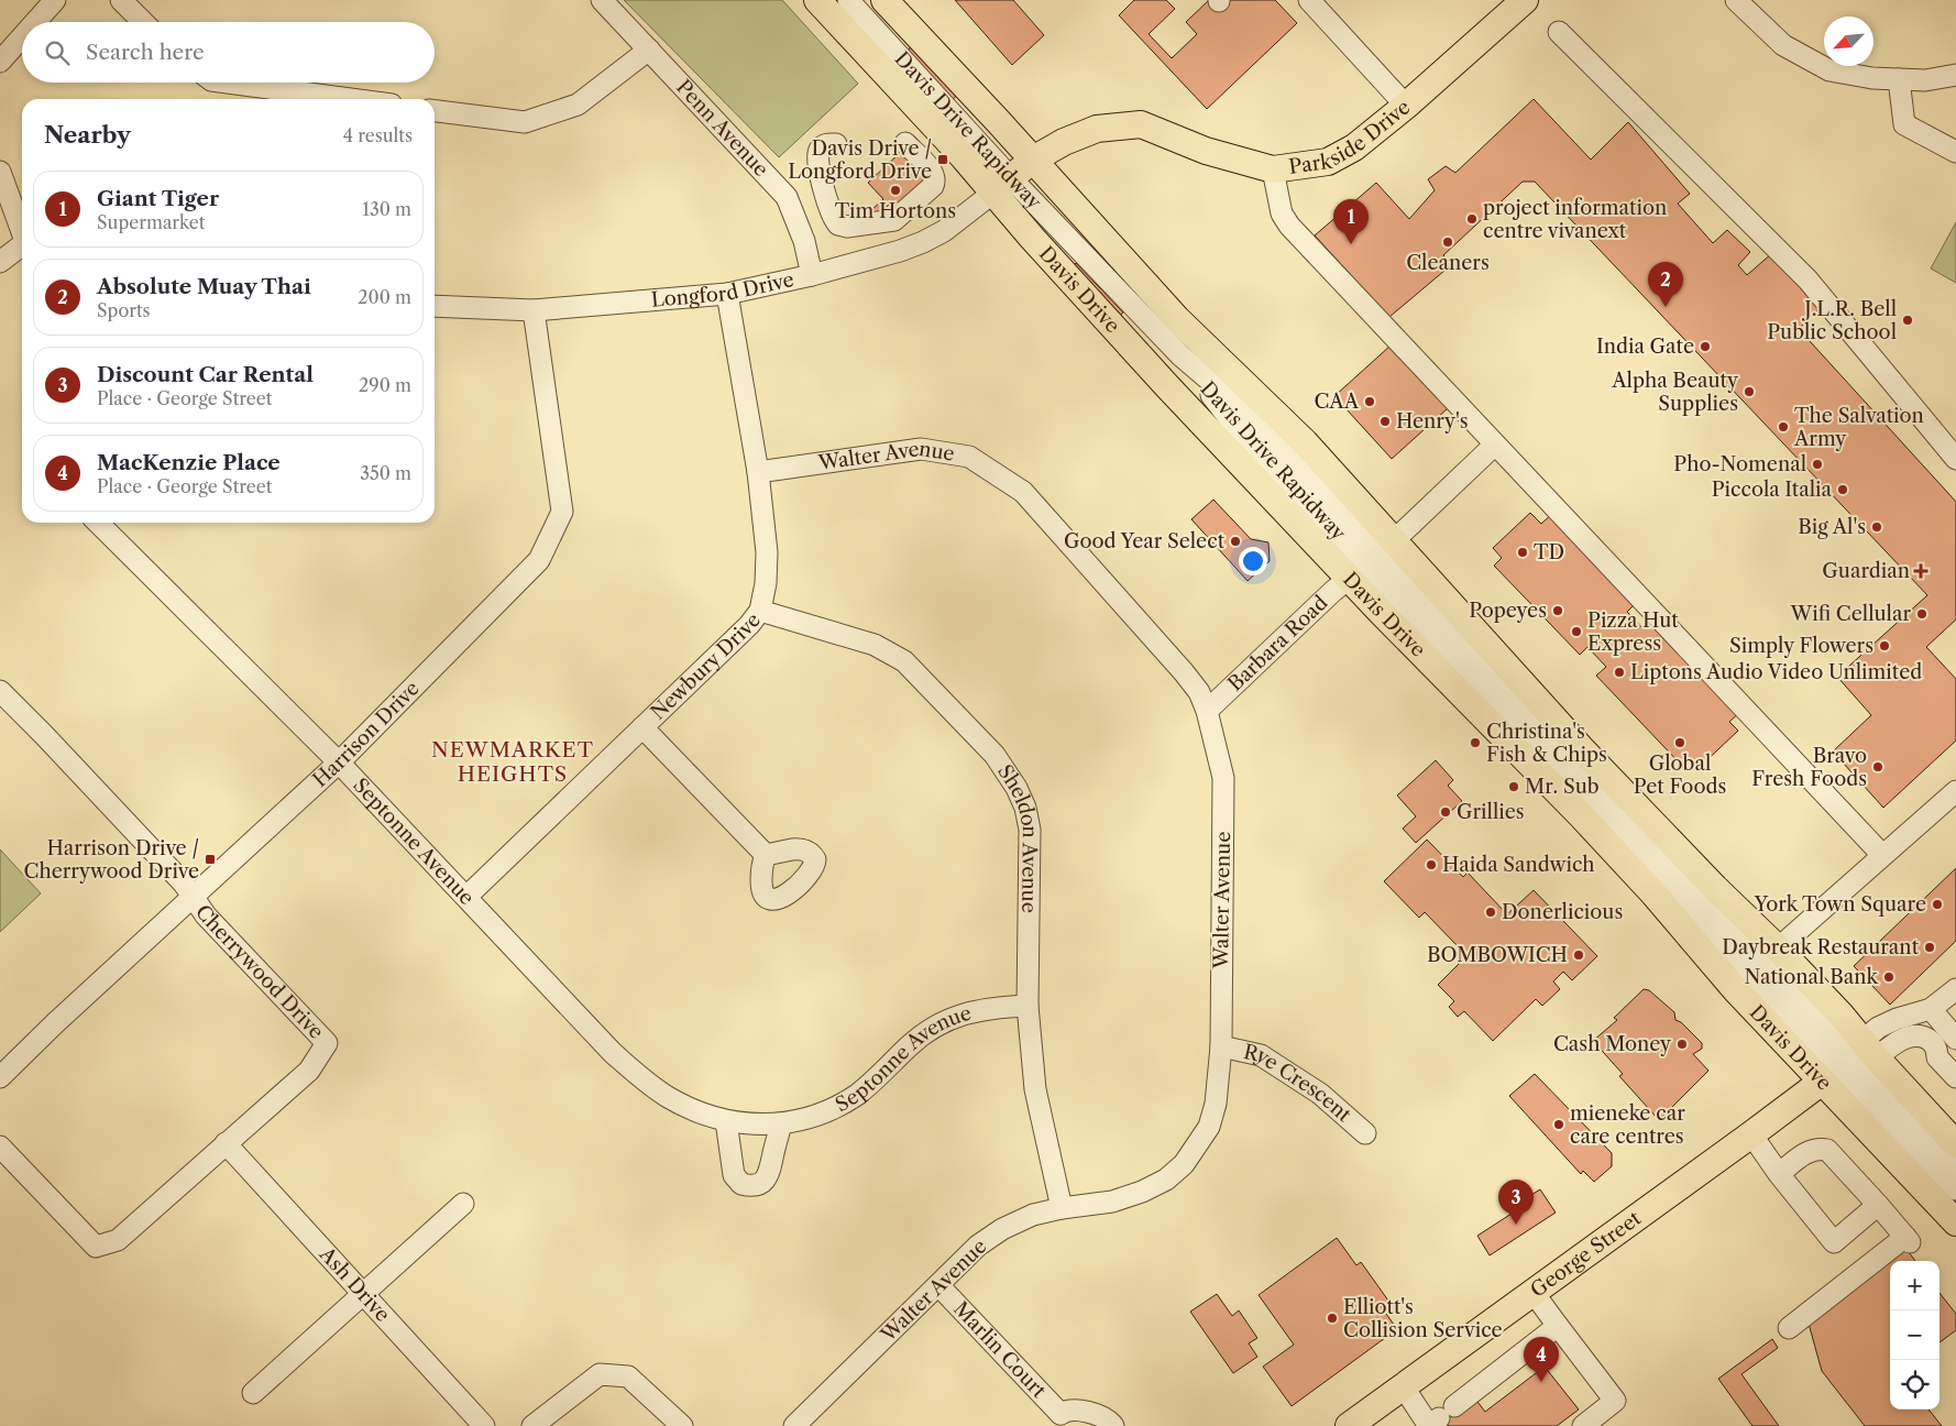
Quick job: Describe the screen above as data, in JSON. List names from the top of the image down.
{
  "streets": {
    "main road": ["Parkside Drive", "Davis Drive", "George Street"],
    "street": [
      "Penn Avenue",
      "Davis Drive Rapidway",
      "Longford Drive",
      "Walter Avenue",
      "Barbara Road",
      "Newbury Drive",
      "Harrison Drive",
      "Sheldon Avenue",
      "Septonne Avenue",
      "Cherrywood Drive",
      "Rye Crescent",
      "Ash Drive",
      "Marlin Court"
    ]
  },
  "crossings": [
    ["Penn Avenue", "Longford Drive"],
    ["Davis Drive Rapidway", "Parkside Drive"],
    ["Davis Drive Rapidway", "Longford Drive"],
    ["Davis Drive Rapidway", "Davis Drive"],
    ["Davis Drive Rapidway", "Barbara Road"],
    ["Davis Drive Rapidway", "George Street"],
    ["Parkside Drive", "Longford Drive"],
    ["Parkside Drive", "Davis Drive"],
    ["Longford Drive", "Davis Drive"],
    ["Longford Drive", "Newbury Drive"],
    ["Longford Drive", "Harrison Drive"],
    ["Davis Drive", "Barbara Road"],
    ["Davis Drive", "George Street"],
    ["Walter Avenue", "Barbara Road"],
    ["Walter Avenue", "Newbury Drive"],
    ["Walter Avenue", "Sheldon Avenue"],
    ["Walter Avenue", "Rye Crescent"],
    ["Walter Avenue", "Marlin Court"],
    ["Newbury Drive", "Sheldon Avenue"],
    ["Newbury Drive", "Septonne Avenue"],
    ["Harrison Drive", "Septonne Avenue"],
    ["Harrison Drive", "Cherrywood Drive"],
    ["Sheldon Avenue", "Septonne Avenue"],
    ["Cherrywood Drive", "Ash Drive"]
  ],
  "districts": ["NEWMARKET HEIGHTS"],
  "places": {
    "transit": ["Davis Drive / Longford Drive", "Harrison Drive / Cherrywood Drive"],
    "other": [
      "Tim Hortons",
      "project information centre vivanext",
      "Cleaners",
      "J.L.R. Bell Public School",
      "India Gate",
      "Alpha Beauty Supplies",
      "CAA",
      "Henry's",
      "The Salvation Army",
      "Pho-Nomenal",
      "Piccola Italia",
      "Big Al's",
      "Good Year Select",
      "TD",
      "Popeyes",
      "Wifi Cellular",
      "Pizza Hut Express",
      "Simply Flowers",
      "Liptons Audio Video Unlimited",
      "Christina's Fish & Chips",
      "Global Pet Foods",
      "Bravo Fresh Foods",
      "Mr. Sub",
      "Grillies",
      "Haida Sandwich",
      "York Town Square",
      "Donerlicious",
      "Daybreak Restaurant",
      "BOMBOWICH",
      "National Bank",
      "Cash Money",
      "mieneke car care centres",
      "Elliott's Collision Service"
    ],
    "health": ["Guardian"]
  },
  "north": "bottom left",
  "page": {
    "search": "Search here",
    "heading": ["Nearby", "4 results"],
    "list": [
      {
        "mark": "1",
        "name": "Giant Tiger",
        "note": "Supermarket",
        "value": "130 m"
      },
      {
        "mark": "2",
        "name": "Absolute Muay Thai",
        "note": "Sports",
        "value": "200 m"
      },
      {
        "mark": "3",
        "name": "Discount Car Rental",
        "note": "Place · George Street",
        "value": "290 m"
      },
      {
        "mark": "4",
        "name": "MacKenzie Place",
        "note": "Place · George Street",
        "value": "350 m"
      }
    ],
    "pins": [
      "1",
      "2",
      "3",
      "4"
    ],
    "map_buttons": ["+", "−"]
  }
}
